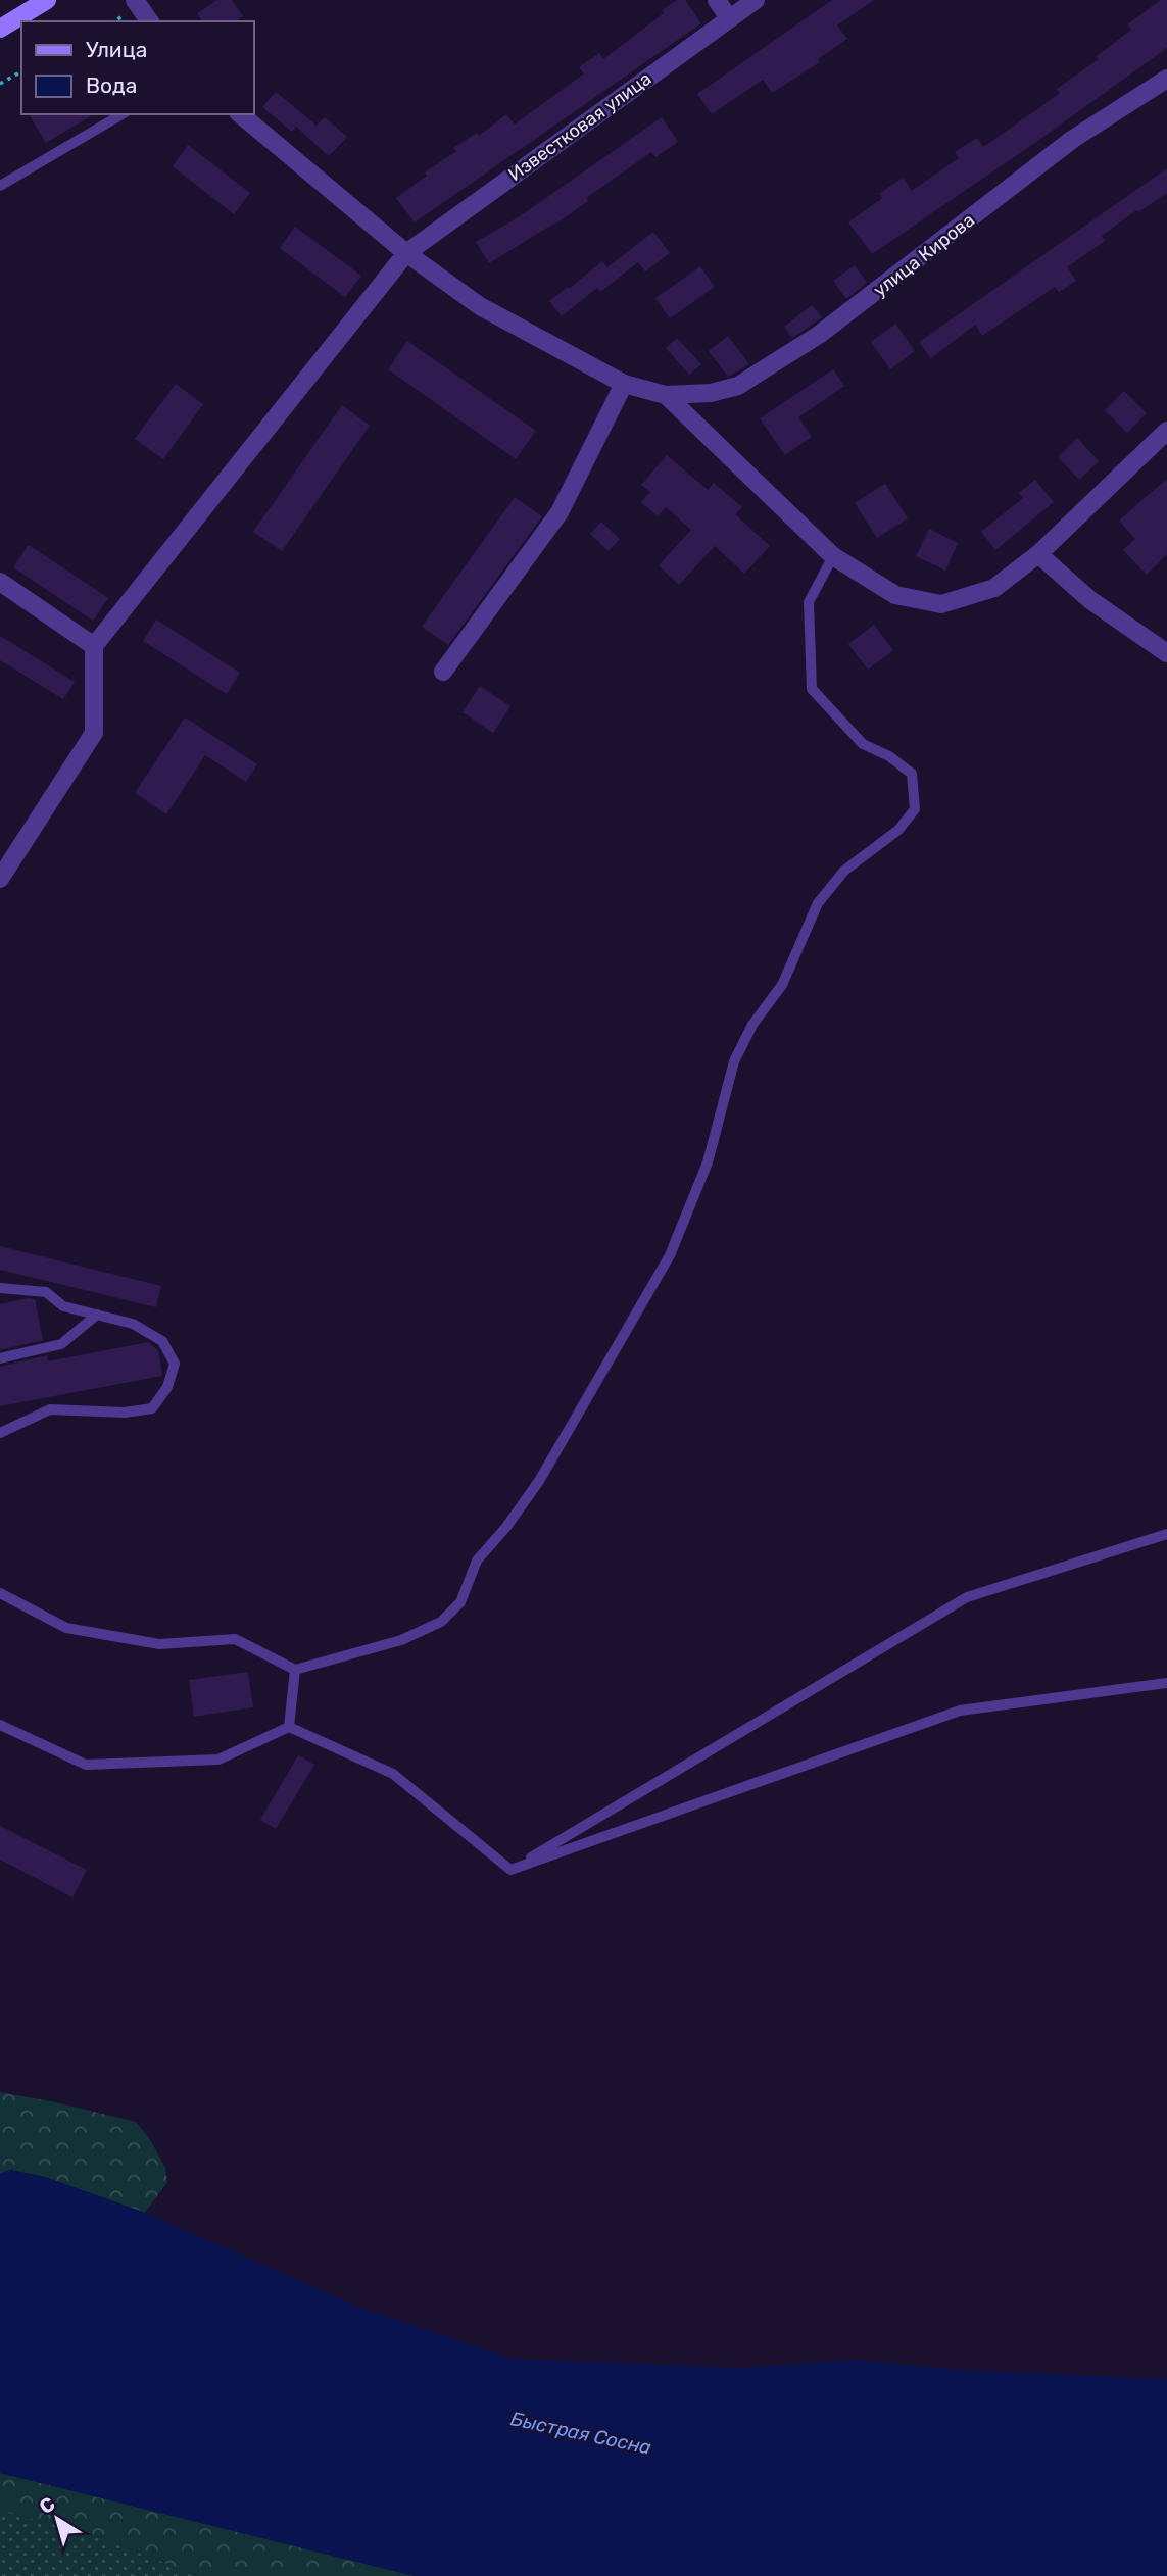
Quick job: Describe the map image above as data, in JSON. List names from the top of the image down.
{
  "streets": {
    "street": ["Известковая улица", "улица Кирова"]
  },
  "water": ["Быстрая Сосна"],
  "legend": ["Улица", "Вода"],
  "north": "top left"
}
